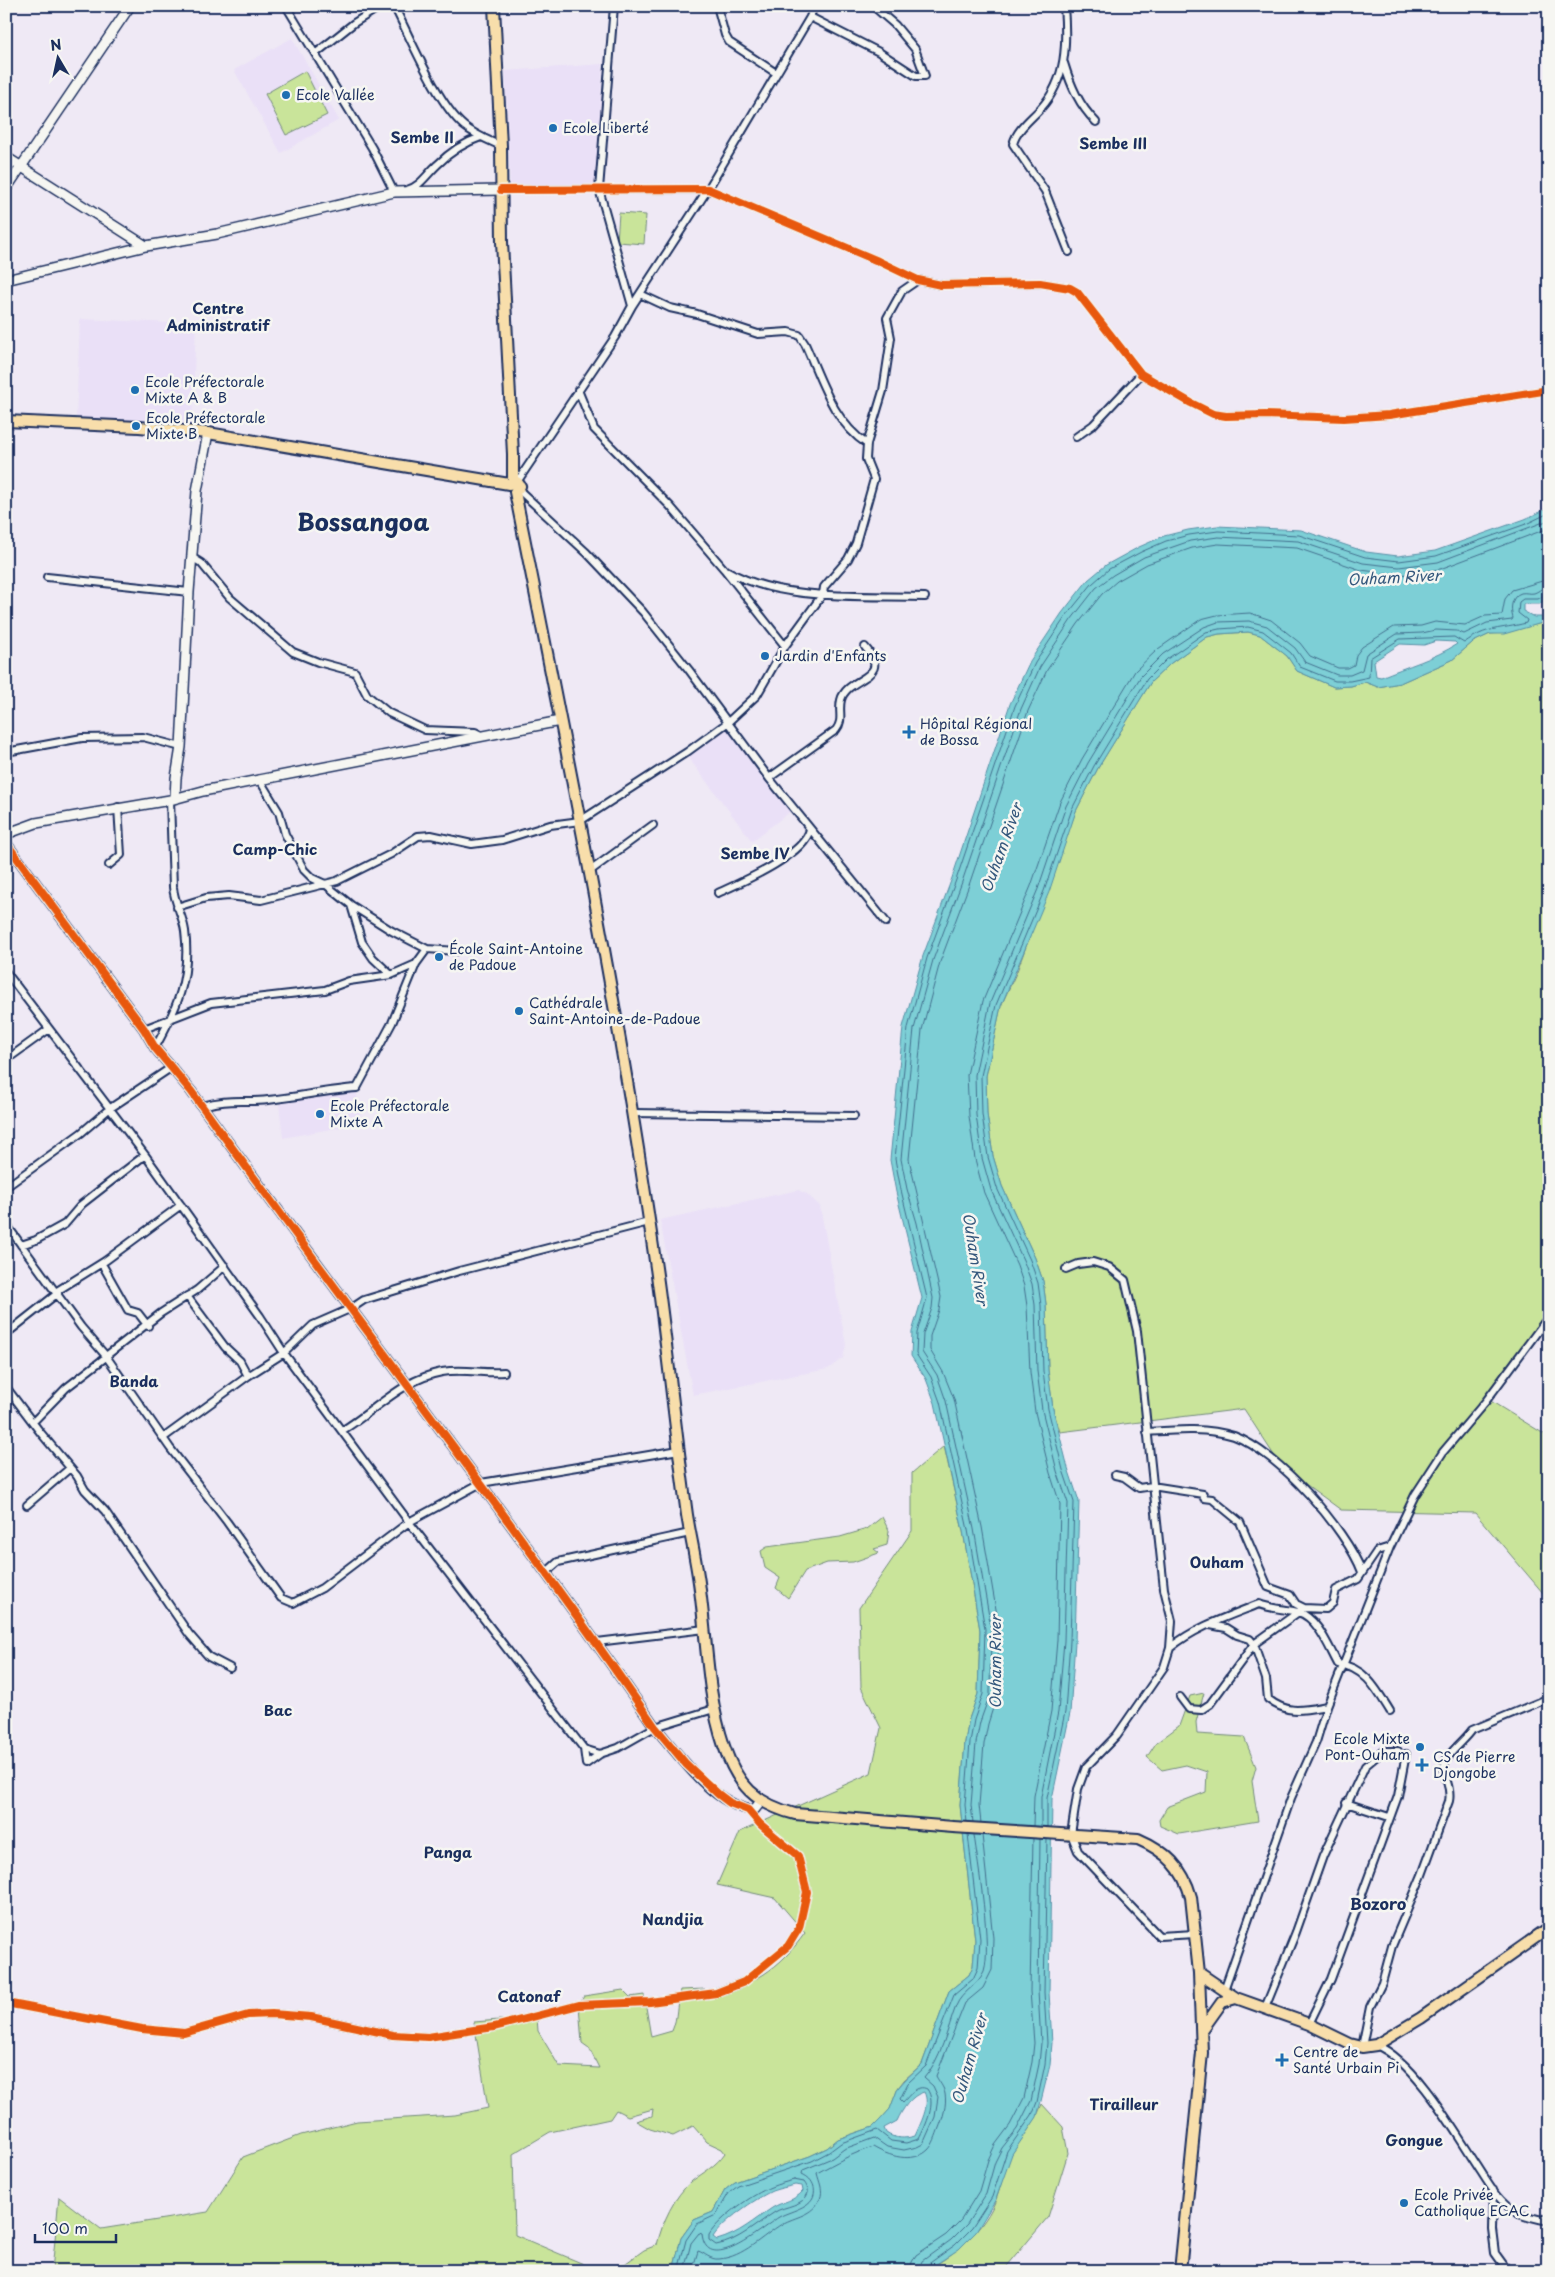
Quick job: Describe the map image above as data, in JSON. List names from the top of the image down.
{
  "districts": [
    "Sembe II",
    "Sembe III",
    "Centre Administratif",
    "Bossangoa",
    "Camp-Chic",
    "Sembe IV",
    "Banda",
    "Ouham",
    "Bac",
    "Panga",
    "Bozoro",
    "Nandjia",
    "Catonaf",
    "Tirailleur",
    "Gongue"
  ],
  "water": ["Ouham River"],
  "places": {
    "other": [
      "Ecole Vallée",
      "Ecole Liberté",
      "Ecole Préfectorale Mixte A & B",
      "Ecole Préfectorale Mixte B",
      "Jardin d'Enfants",
      "École Saint-Antoine de Padoue",
      "Cathédrale Saint-Antoine-de-Padoue",
      "Ecole Préfectorale Mixte A",
      "Ecole Mixte Pont-Ouham",
      "Ecole Privée Catholique ECAC"
    ],
    "health": ["Hôpital Régional de Bossa", "CS de Pierre Djongobe", "Centre de Santé Urbain Pi"]
  },
  "scale_bar": "100 m",
  "north": "top"
}
